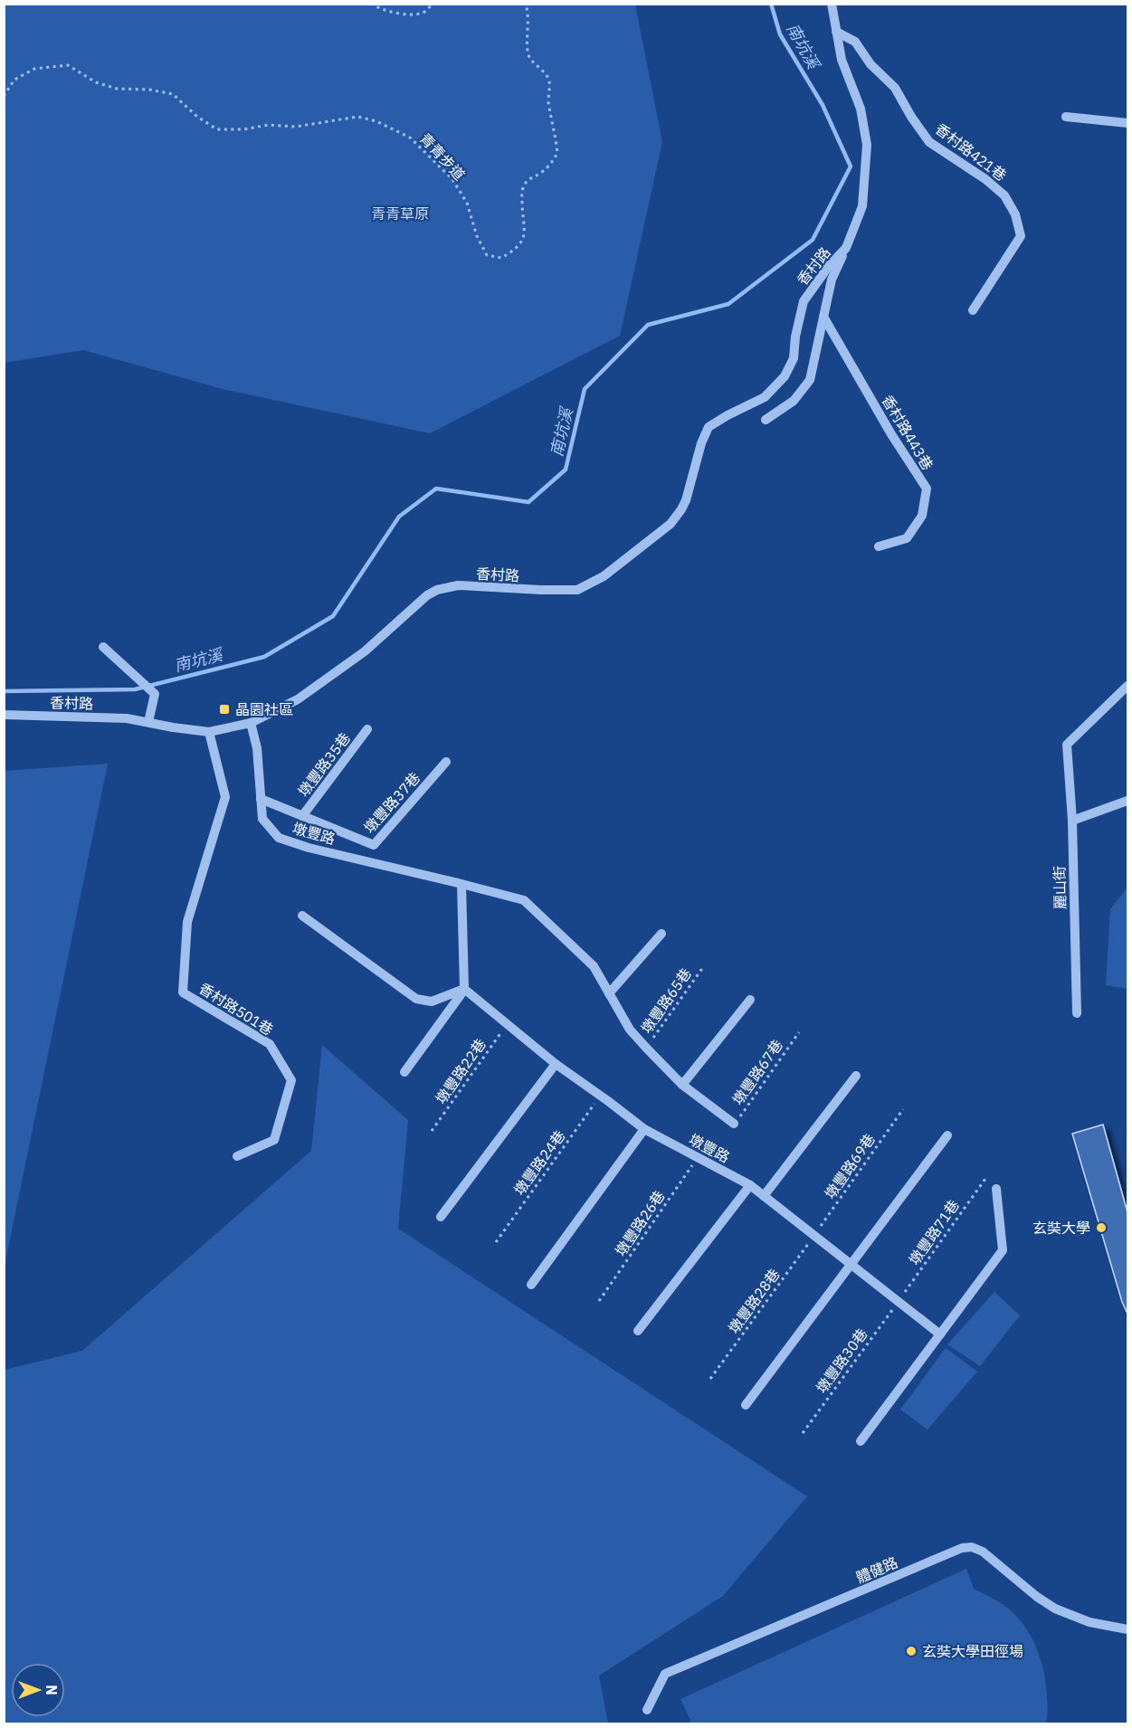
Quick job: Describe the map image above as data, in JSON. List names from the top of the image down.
{
  "streets": {
    "street": [
      "香村路421巷",
      "香村路",
      "香村路443巷",
      "墩豐路35巷",
      "墩豐路37巷",
      "墩豐路",
      "麗山街",
      "香村路501巷",
      "體健路"
    ],
    "path": [
      "青青步道",
      "墩豐路65巷",
      "墩豐路22巷",
      "墩豐路67巷",
      "墩豐路24巷",
      "墩豐路69巷",
      "墩豐路26巷",
      "墩豐路71巷",
      "墩豐路28巷",
      "墩豐路30巷"
    ]
  },
  "crossings": [
    ["香村路421巷", "香村路"],
    ["香村路", "香村路443巷"],
    ["香村路", "墩豐路"],
    ["香村路", "香村路501巷"],
    ["墩豐路35巷", "墩豐路37巷"],
    ["墩豐路37巷", "墩豐路"],
    ["墩豐路", "墩豐路65巷"],
    ["墩豐路", "墩豐路22巷"],
    ["墩豐路", "墩豐路67巷"],
    ["墩豐路", "墩豐路24巷"],
    ["墩豐路", "墩豐路69巷"],
    ["墩豐路", "墩豐路26巷"],
    ["墩豐路", "墩豐路71巷"],
    ["墩豐路", "墩豐路28巷"],
    ["墩豐路", "墩豐路30巷"],
    ["墩豐路69巷", "墩豐路28巷"],
    ["墩豐路71巷", "墩豐路30巷"]
  ],
  "water": ["南坑溪"],
  "parks": ["青青草原"],
  "places": {
    "transit": ["晶園社區"],
    "other": ["玄奘大學", "玄奘大學田徑場"]
  },
  "north": "right"
}
